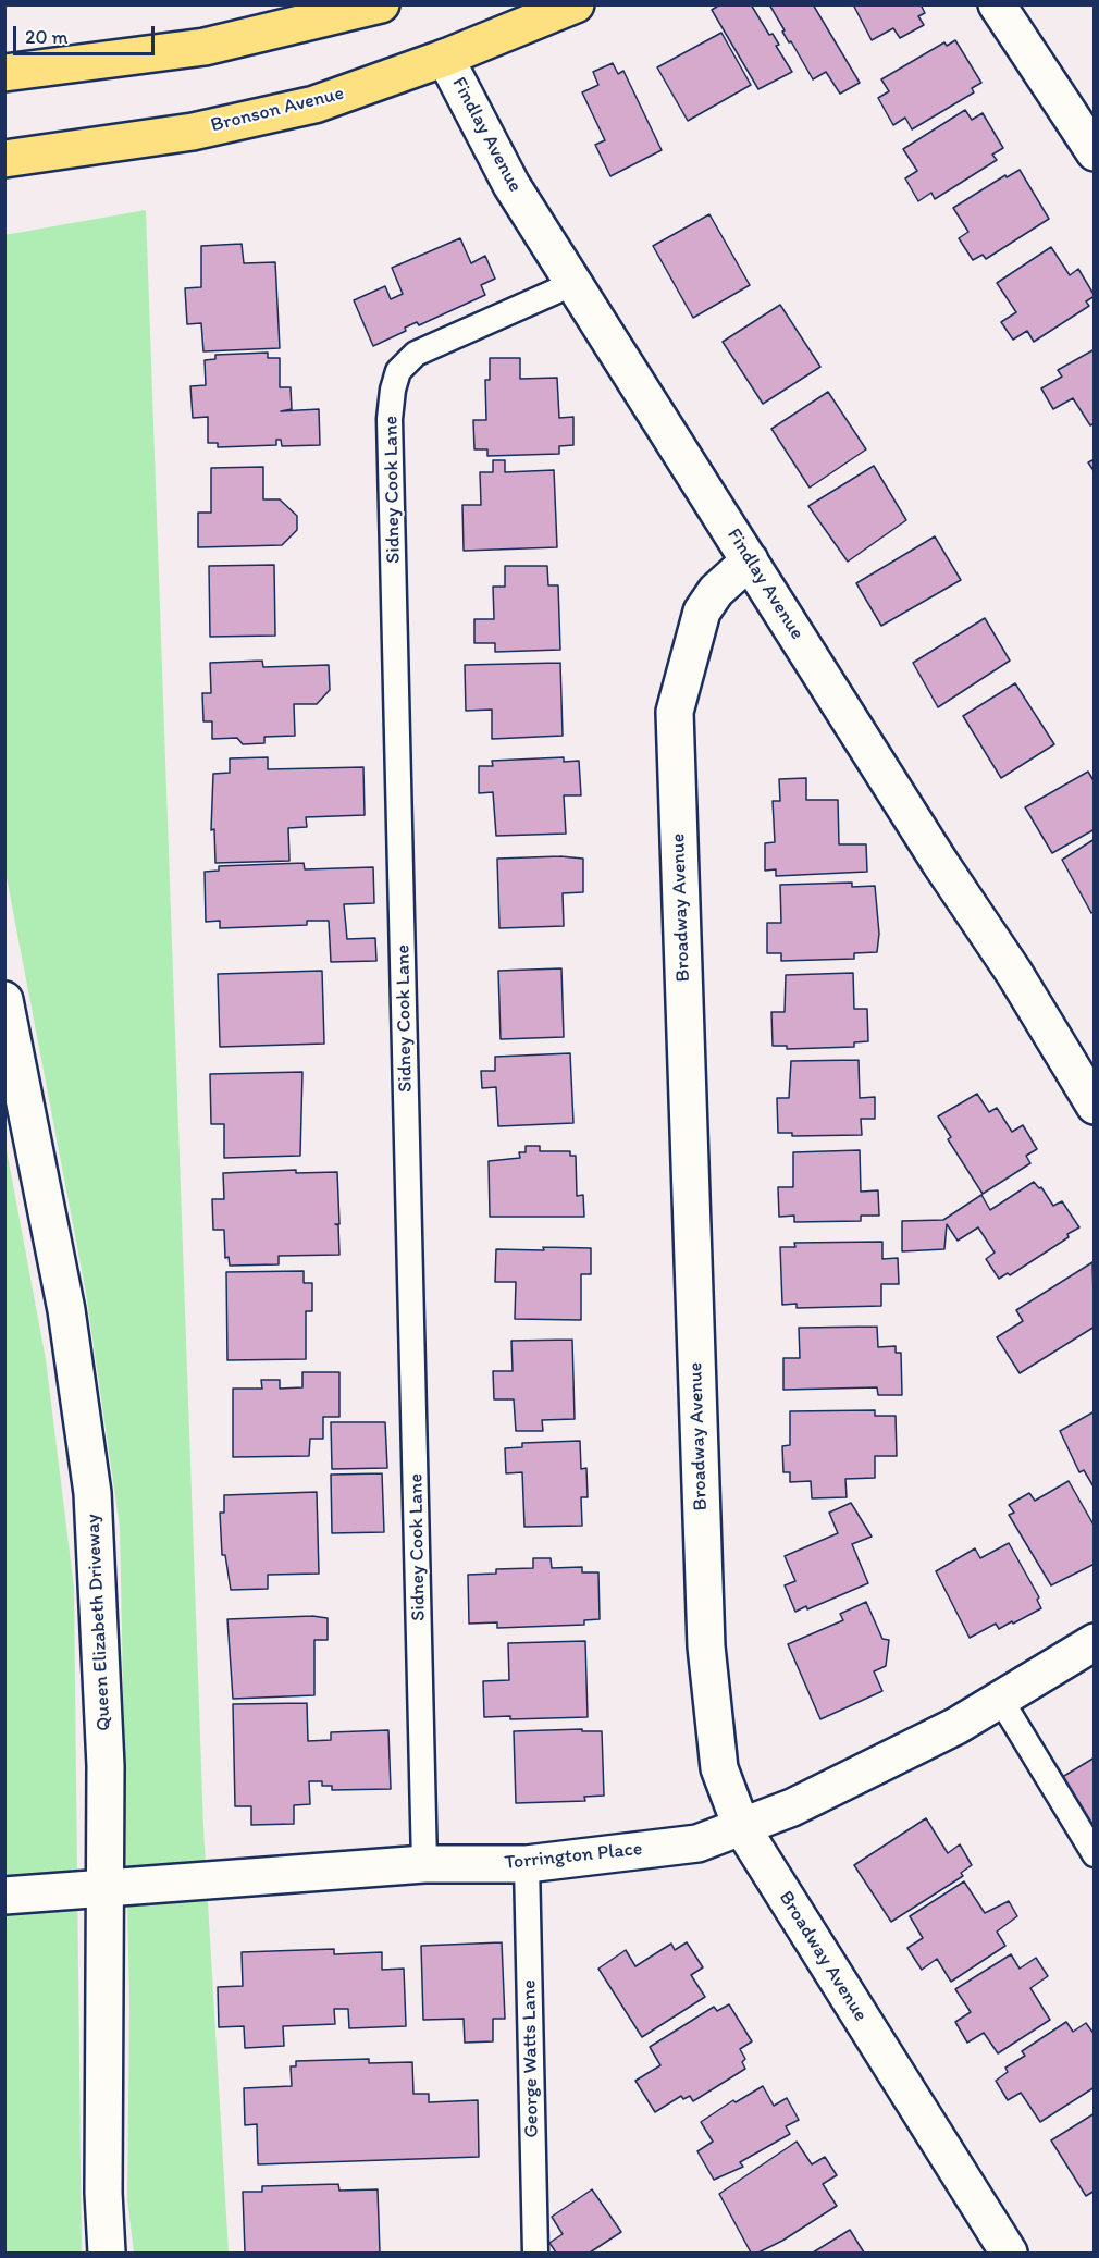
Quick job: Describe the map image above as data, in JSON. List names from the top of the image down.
{
  "streets": {
    "main road": ["Bronson Avenue"],
    "street": [
      "Findlay Avenue",
      "Broadway Avenue",
      "Queen Elizabeth Driveway",
      "Torrington Place"
    ],
    "lane": ["Sidney Cook Lane", "George Watts Lane"]
  },
  "crossings": [
    ["Bronson Avenue", "Findlay Avenue"],
    ["Findlay Avenue", "Sidney Cook Lane"],
    ["Findlay Avenue", "Broadway Avenue"],
    ["Sidney Cook Lane", "Torrington Place"],
    ["Broadway Avenue", "Torrington Place"],
    ["Queen Elizabeth Driveway", "Torrington Place"],
    ["Torrington Place", "George Watts Lane"]
  ],
  "scale_bar": "20 m"
}
